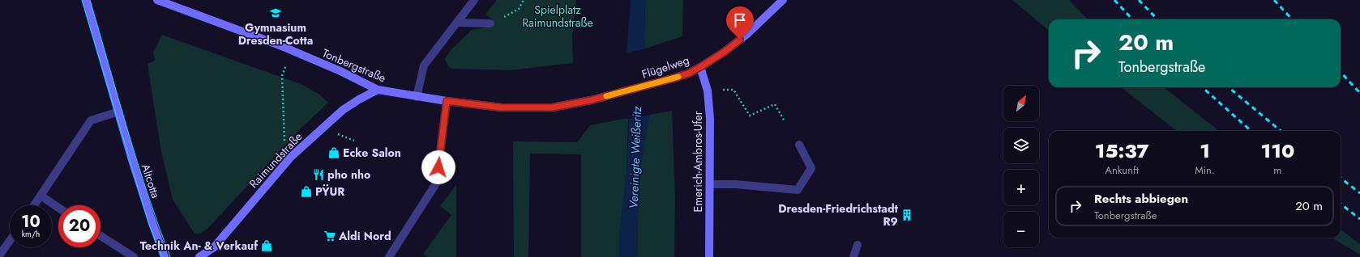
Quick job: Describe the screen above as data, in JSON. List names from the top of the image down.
{
  "streets": {
    "main road": [
      "Tonbergstraße",
      "Flügelweg",
      "Raimundstraße",
      "Emerich-Ambros-Ufer",
      "Altcotta"
    ]
  },
  "crossings": [
    ["Tonbergstraße", "Flügelweg"],
    ["Tonbergstraße", "Raimundstraße"],
    ["Flügelweg", "Emerich-Ambros-Ufer"]
  ],
  "water": ["Vereinigte Weißeritz"],
  "parks": ["Spielplatz Raimundstraße"],
  "places": {
    "school or university": ["Gymnasium Dresden-Cotta"],
    "shop": ["Ecke Salon", "PŸUR", "Technik An- & Verkauf"],
    "restaurant": ["pho nho"],
    "building": ["Dresden-Friedrichstadt R9"],
    "supermarket": ["Aldi Nord"]
  },
  "north": "top right",
  "page": {
    "turn": ["20 m", "Tonbergstraße"],
    "map_buttons": ["+", "−"],
    "eta": [
      "15:37",
      "Ankunft",
      "1",
      "Min.",
      "110",
      "m"
    ],
    "list": [
      {
        "name": "Rechts abbiegen",
        "note": "Tonbergstraße",
        "value": "20 m"
      }
    ],
    "speed": "10 km/h",
    "limit": "20"
  }
}
